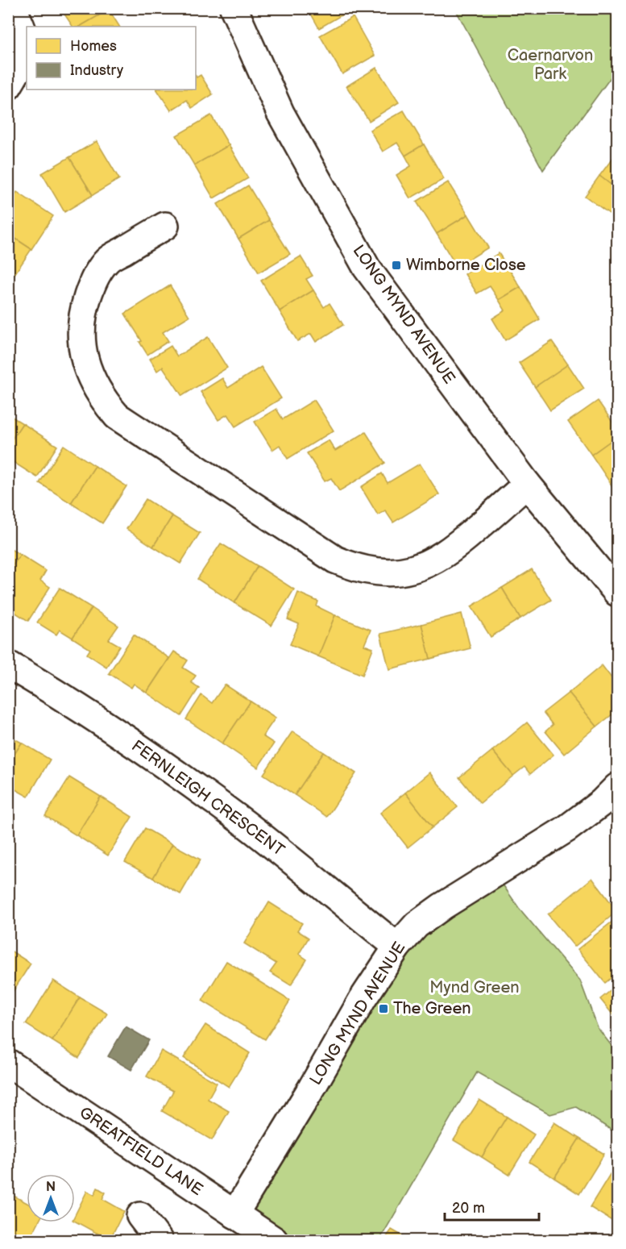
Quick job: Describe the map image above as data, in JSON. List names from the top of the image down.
{
  "streets": {
    "street": ["LONG MYND AVENUE", "FERNLEIGH CRESCENT", "GREATFIELD LANE"]
  },
  "crossings": [
    ["LONG MYND AVENUE", "FERNLEIGH CRESCENT"],
    ["LONG MYND AVENUE", "GREATFIELD LANE"]
  ],
  "parks": ["Caernarvon Park", "Mynd Green"],
  "places": {
    "transit": ["Wimborne Close", "The Green"]
  },
  "legend": ["Homes", "Industry"],
  "scale_bar": "20 m",
  "north": "top"
}
